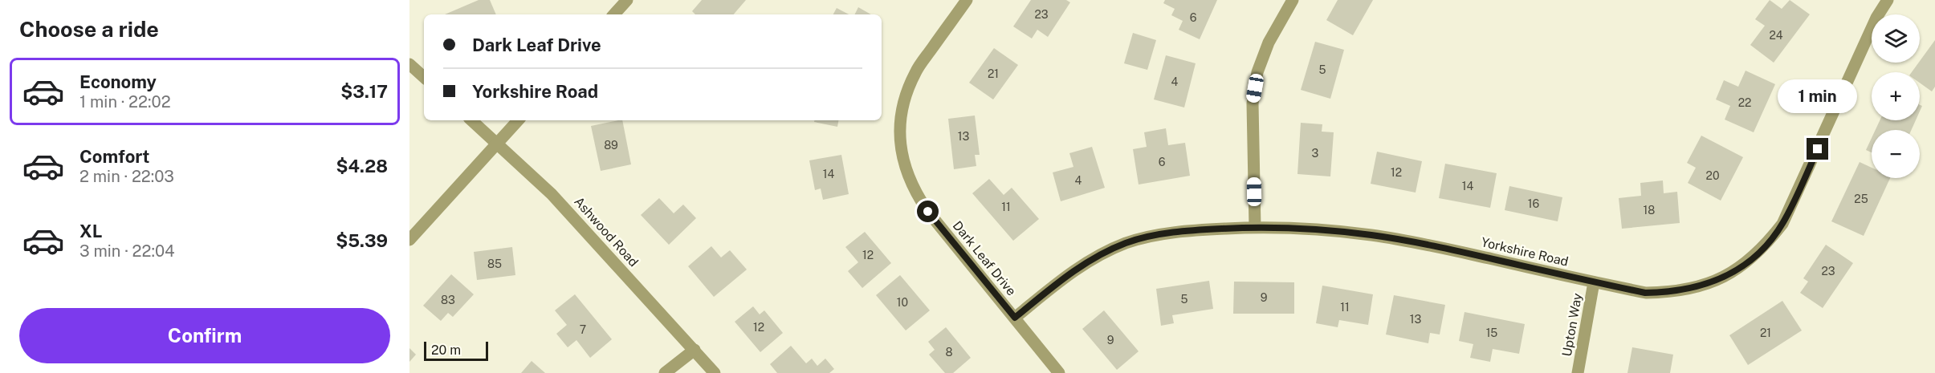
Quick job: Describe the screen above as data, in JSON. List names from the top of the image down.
{
  "streets": {
    "street": [
      "Ashwood Road",
      "Yorkshire Road",
      "Dark Leaf Drive",
      "Upton Way"
    ]
  },
  "crossings": [
    ["Yorkshire Road", "Dark Leaf Drive"],
    ["Yorkshire Road", "Upton Way"]
  ],
  "house_numbers": [
    "23",
    "6",
    "24",
    "5",
    "21",
    "4",
    "22",
    "13",
    "89",
    "3",
    "6",
    "12",
    "14",
    "20",
    "4",
    "14",
    "25",
    "16",
    "11",
    "18",
    "12",
    "85",
    "23",
    "9",
    "5",
    "83",
    "10",
    "11",
    "13",
    "12",
    "7",
    "15",
    "21",
    "9",
    "8"
  ],
  "scale_bar": "20 m",
  "page": {
    "heading": "Choose a ride",
    "map_buttons": ["+", "−"],
    "banner": ["Dark Leaf Drive", "Yorkshire Road"],
    "list": [
      {
        "name": "Economy",
        "note": "1 min · 22:02",
        "value": "$3.17"
      },
      {
        "name": "Comfort",
        "note": "2 min · 22:03",
        "value": "$4.28"
      },
      {
        "name": "XL",
        "note": "3 min · 22:04",
        "value": "$5.39"
      }
    ],
    "bubble": "1 min",
    "buttons": "Confirm",
    "scale": "20 m"
  }
}
